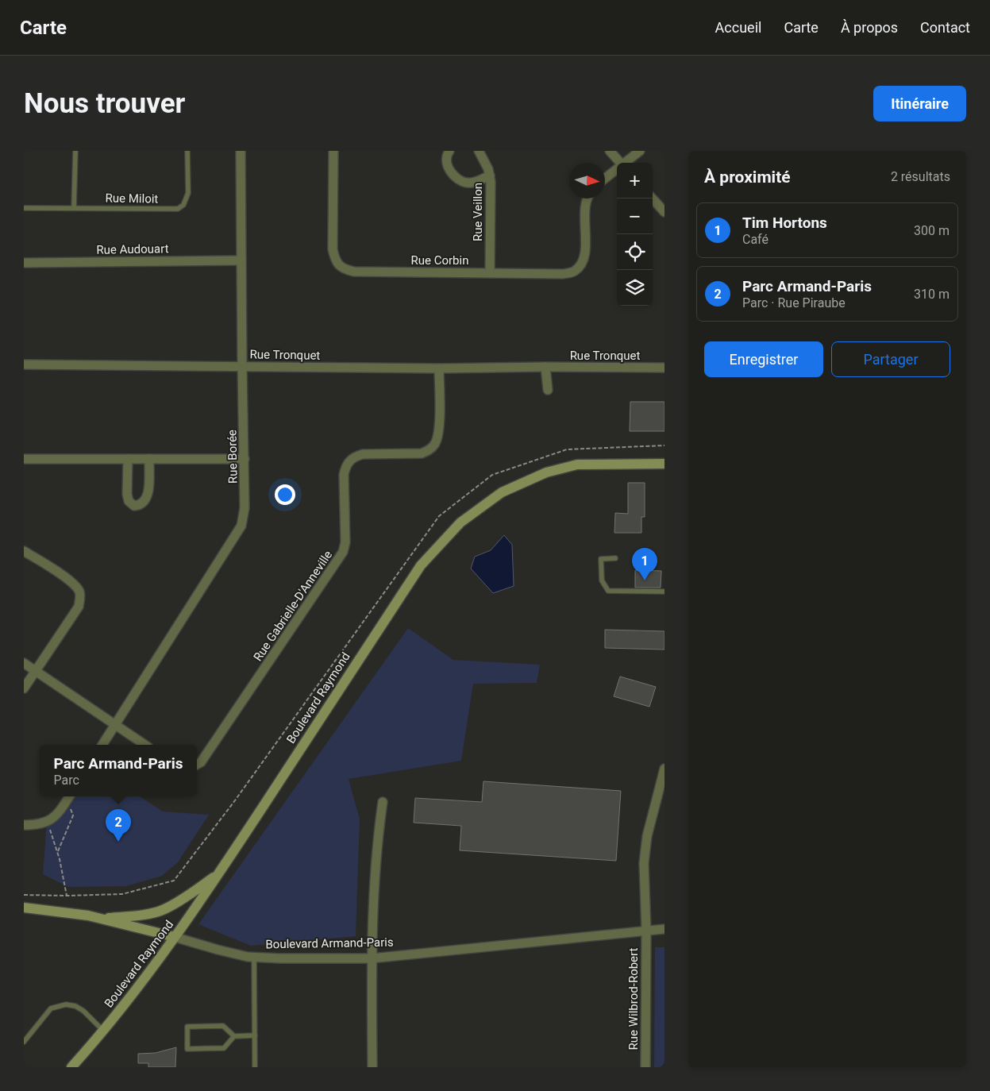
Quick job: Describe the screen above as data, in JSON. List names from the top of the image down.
{
  "streets": {
    "street": [
      "Rue Veillon",
      "Rue Audouart",
      "Rue Corbin",
      "Rue Tronquet",
      "Rue Borée",
      "Rue Gabrielle-D'Anneville",
      "Boulevard Raymond",
      "Boulevard Armand-Paris",
      "Rue Wilbrod-Robert"
    ],
    "lane": ["Rue Miloit"]
  },
  "crossings": [
    ["Rue Veillon", "Rue Corbin"],
    ["Rue Audouart", "Rue Borée"],
    ["Rue Tronquet", "Rue Borée"],
    ["Rue Tronquet", "Rue Gabrielle-D'Anneville"],
    ["Boulevard Raymond", "Boulevard Armand-Paris"],
    ["Boulevard Armand-Paris", "Rue Wilbrod-Robert"]
  ],
  "north": "right",
  "page": {
    "header": "Carte",
    "nav": [
      "Accueil",
      "Carte",
      "À propos",
      "Contact"
    ],
    "buttons": [
      "Itinéraire",
      ["Enregistrer", "Partager"]
    ],
    "title": "Nous trouver",
    "heading": ["À proximité", "2 résultats"],
    "map_buttons": ["+", "−"],
    "list": [
      {
        "mark": "1",
        "name": "Tim Hortons",
        "note": "Café",
        "value": "300 m"
      },
      {
        "mark": "2",
        "name": "Parc Armand-Paris",
        "note": "Parc · Rue Piraube",
        "value": "310 m"
      }
    ],
    "pins": ["1", "2"],
    "popup": ["Parc Armand-Paris", "Parc"]
  }
}
